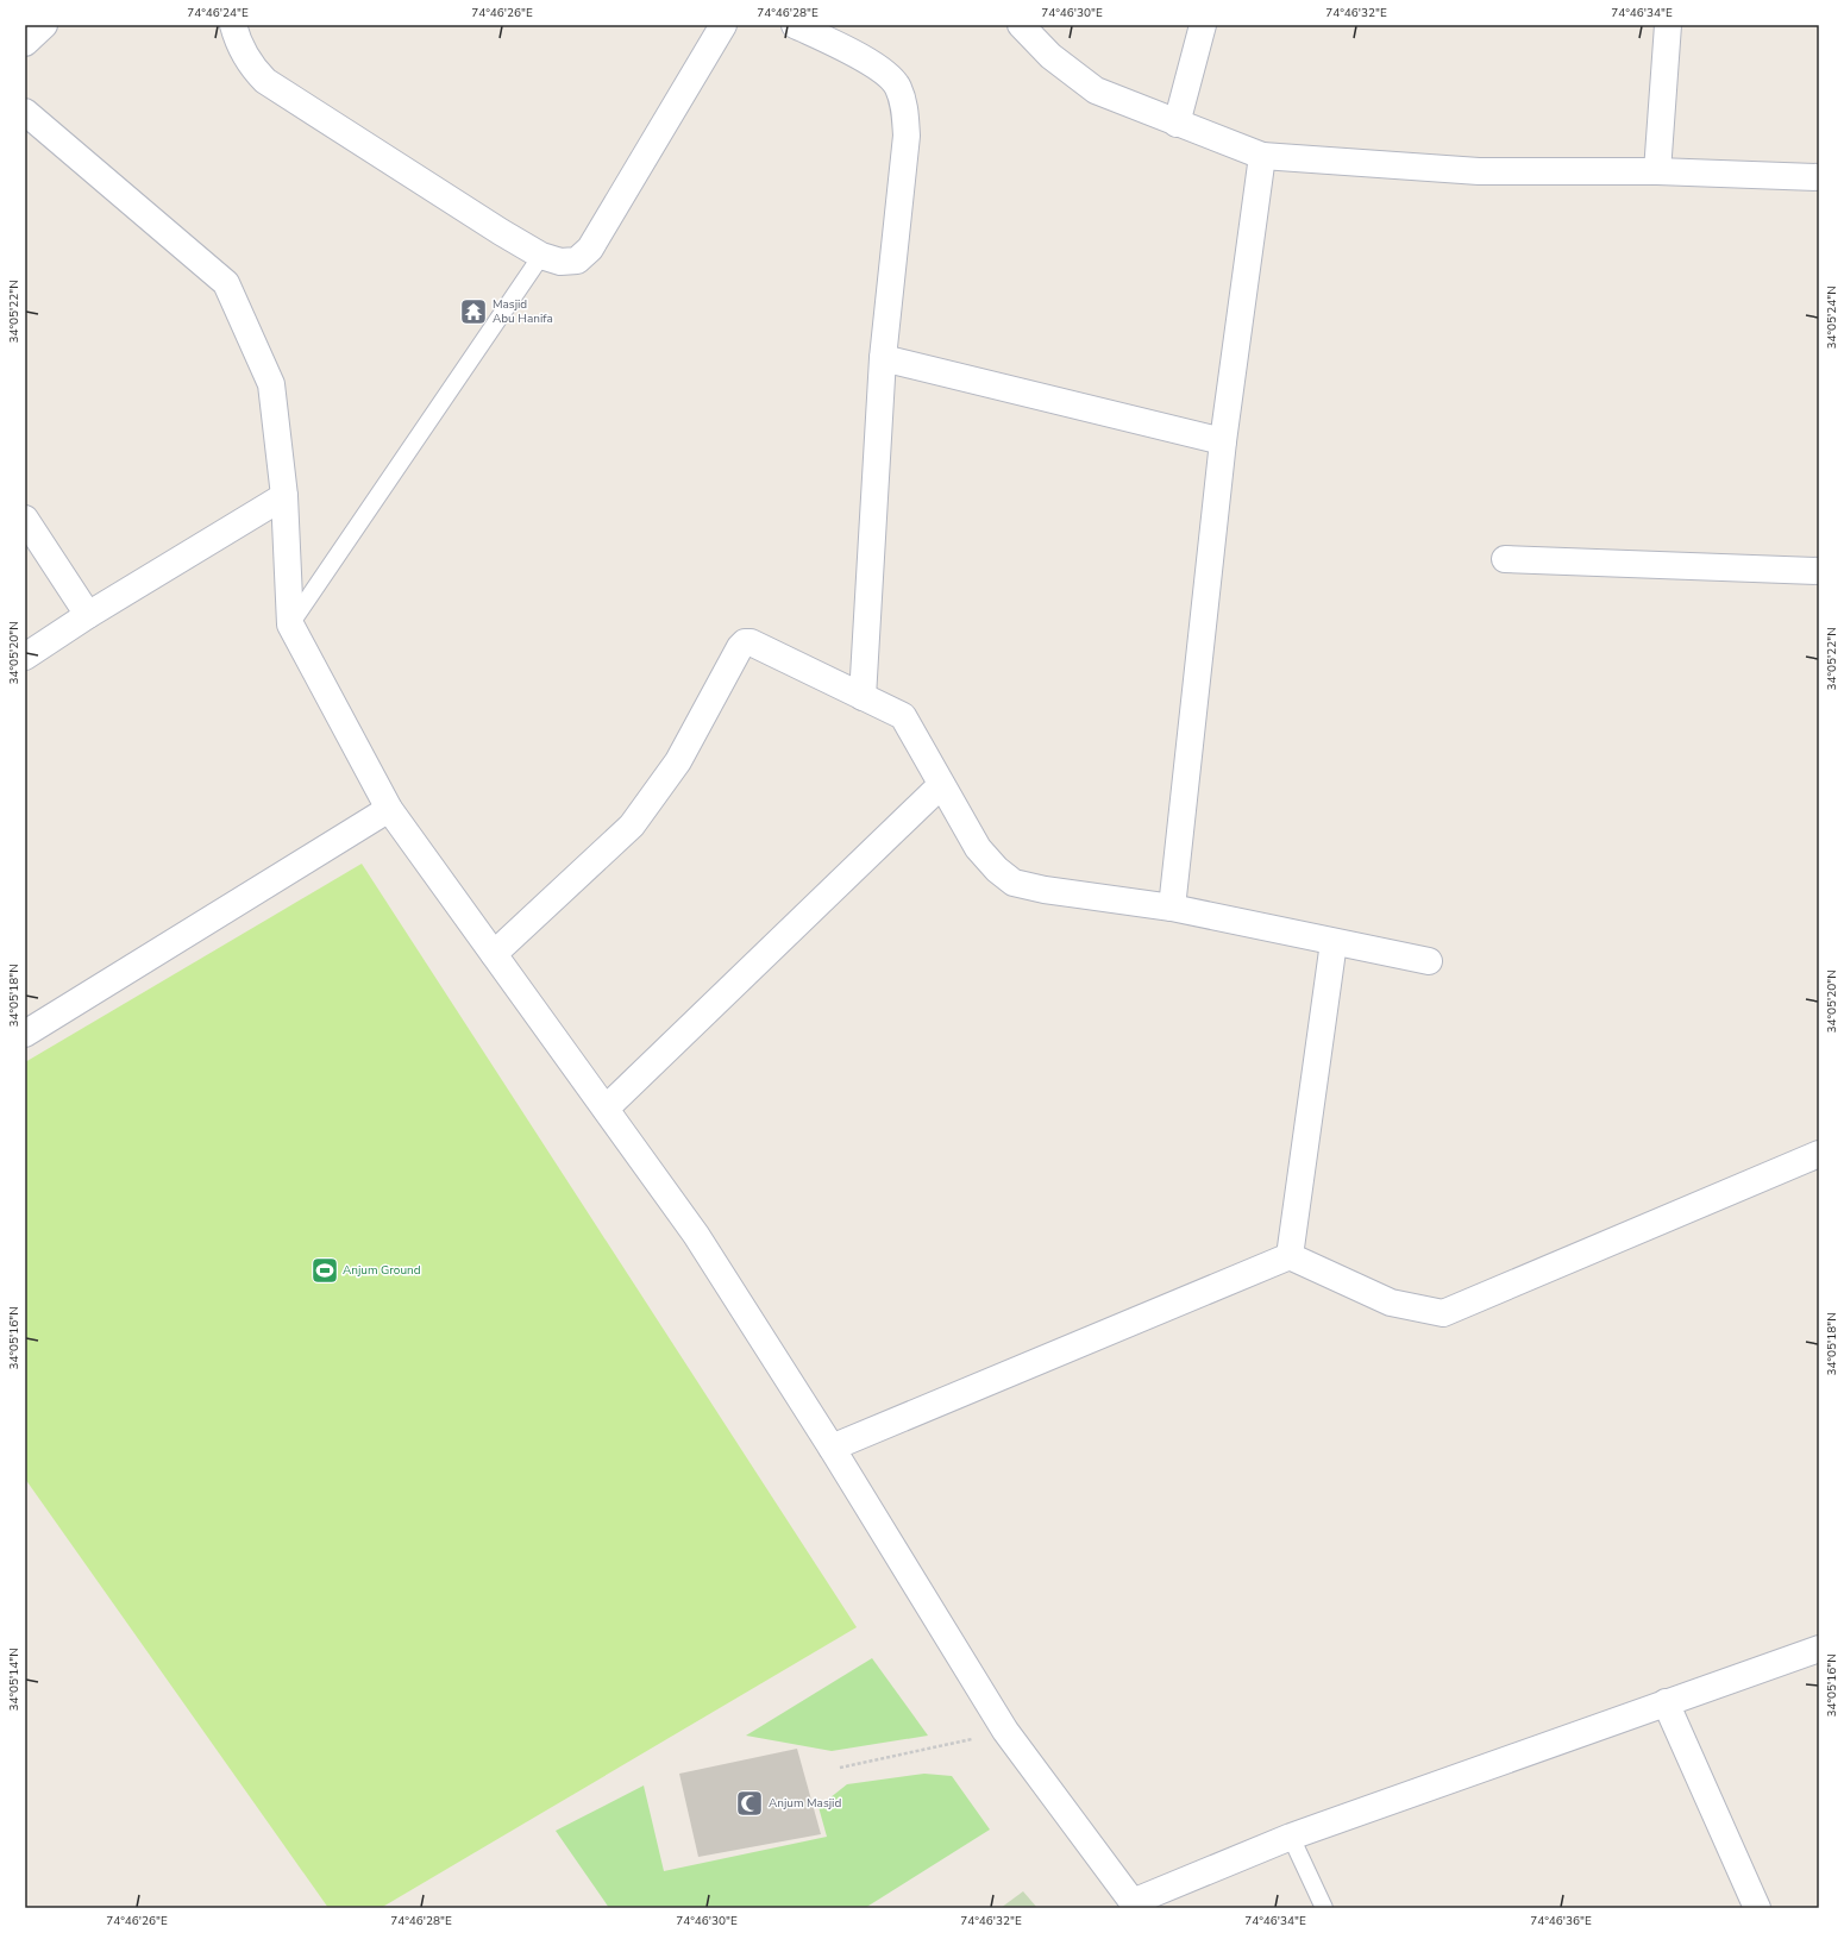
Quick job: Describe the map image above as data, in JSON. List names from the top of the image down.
{
  "places": {
    "temple": ["Masjid Abu Hanifa"],
    "sports": ["Anjum Ground"],
    "mosque": ["Anjum Masjid"]
  },
  "coordinates": [
    "74°46'24\"E",
    "74°46'26\"E",
    "74°46'28\"E",
    "74°46'30\"E",
    "74°46'32\"E",
    "74°46'34\"E",
    "34°05'22\"N",
    "34°05'24\"N",
    "34°05'20\"N",
    "34°05'18\"N",
    "34°05'16\"N",
    "34°05'14\"N",
    "74°46'36\"E"
  ]
}
